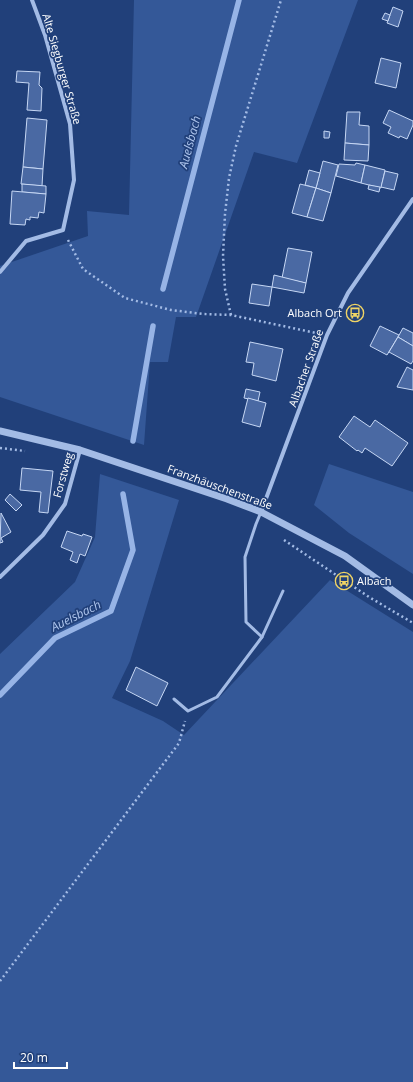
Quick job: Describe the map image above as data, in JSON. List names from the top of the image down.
{
  "streets": {
    "street": [
      "Alte Siegburger Straße",
      "Albacher Straße",
      "Forstweg",
      "Franzhäuschenstraße"
    ]
  },
  "crossings": [
    ["Albacher Straße", "Franzhäuschenstraße"],
    ["Forstweg", "Franzhäuschenstraße"]
  ],
  "water": ["Auelsbach"],
  "places": {
    "bus stop": ["Albach Ort", "Albach"]
  },
  "scale_bar": "20 m"
}
